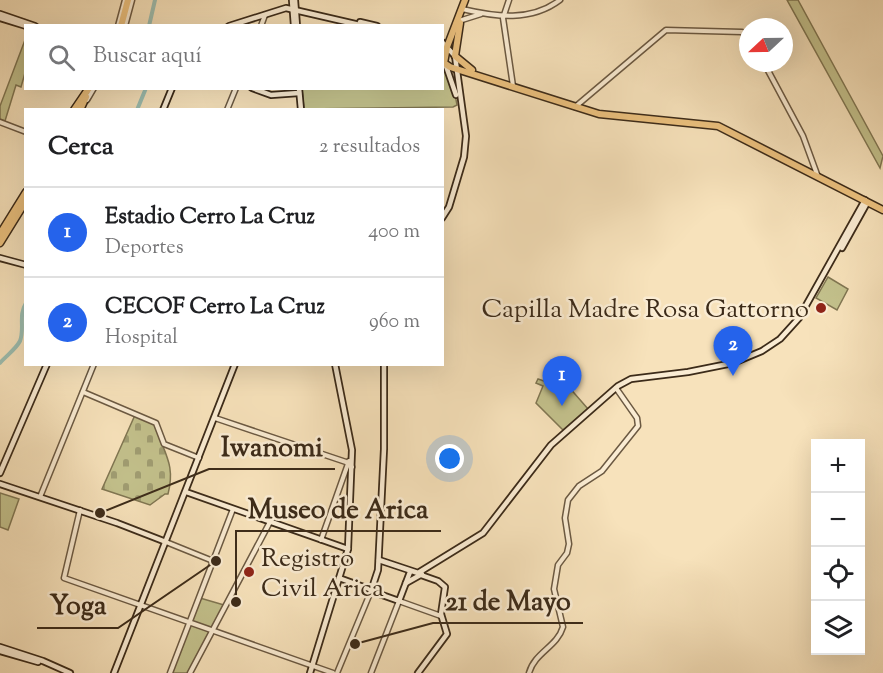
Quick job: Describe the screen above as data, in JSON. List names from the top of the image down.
{
  "places": [
    "Capilla Madre Rosa Gattorno",
    "Iwanomi",
    "Yoga",
    "Registro Civil Arica",
    "Museo de Arica",
    "21 de Mayo"
  ],
  "north": "left",
  "page": {
    "search": "Buscar aquí",
    "heading": ["Cerca", "2 resultados"],
    "list": [
      {
        "mark": "1",
        "name": "Estadio Cerro La Cruz",
        "note": "Deportes",
        "value": "400 m"
      },
      {
        "mark": "2",
        "name": "CECOF Cerro La Cruz",
        "note": "Hospital",
        "value": "960 m"
      }
    ],
    "pins": ["2", "1"],
    "map_buttons": ["+", "−"]
  }
}
